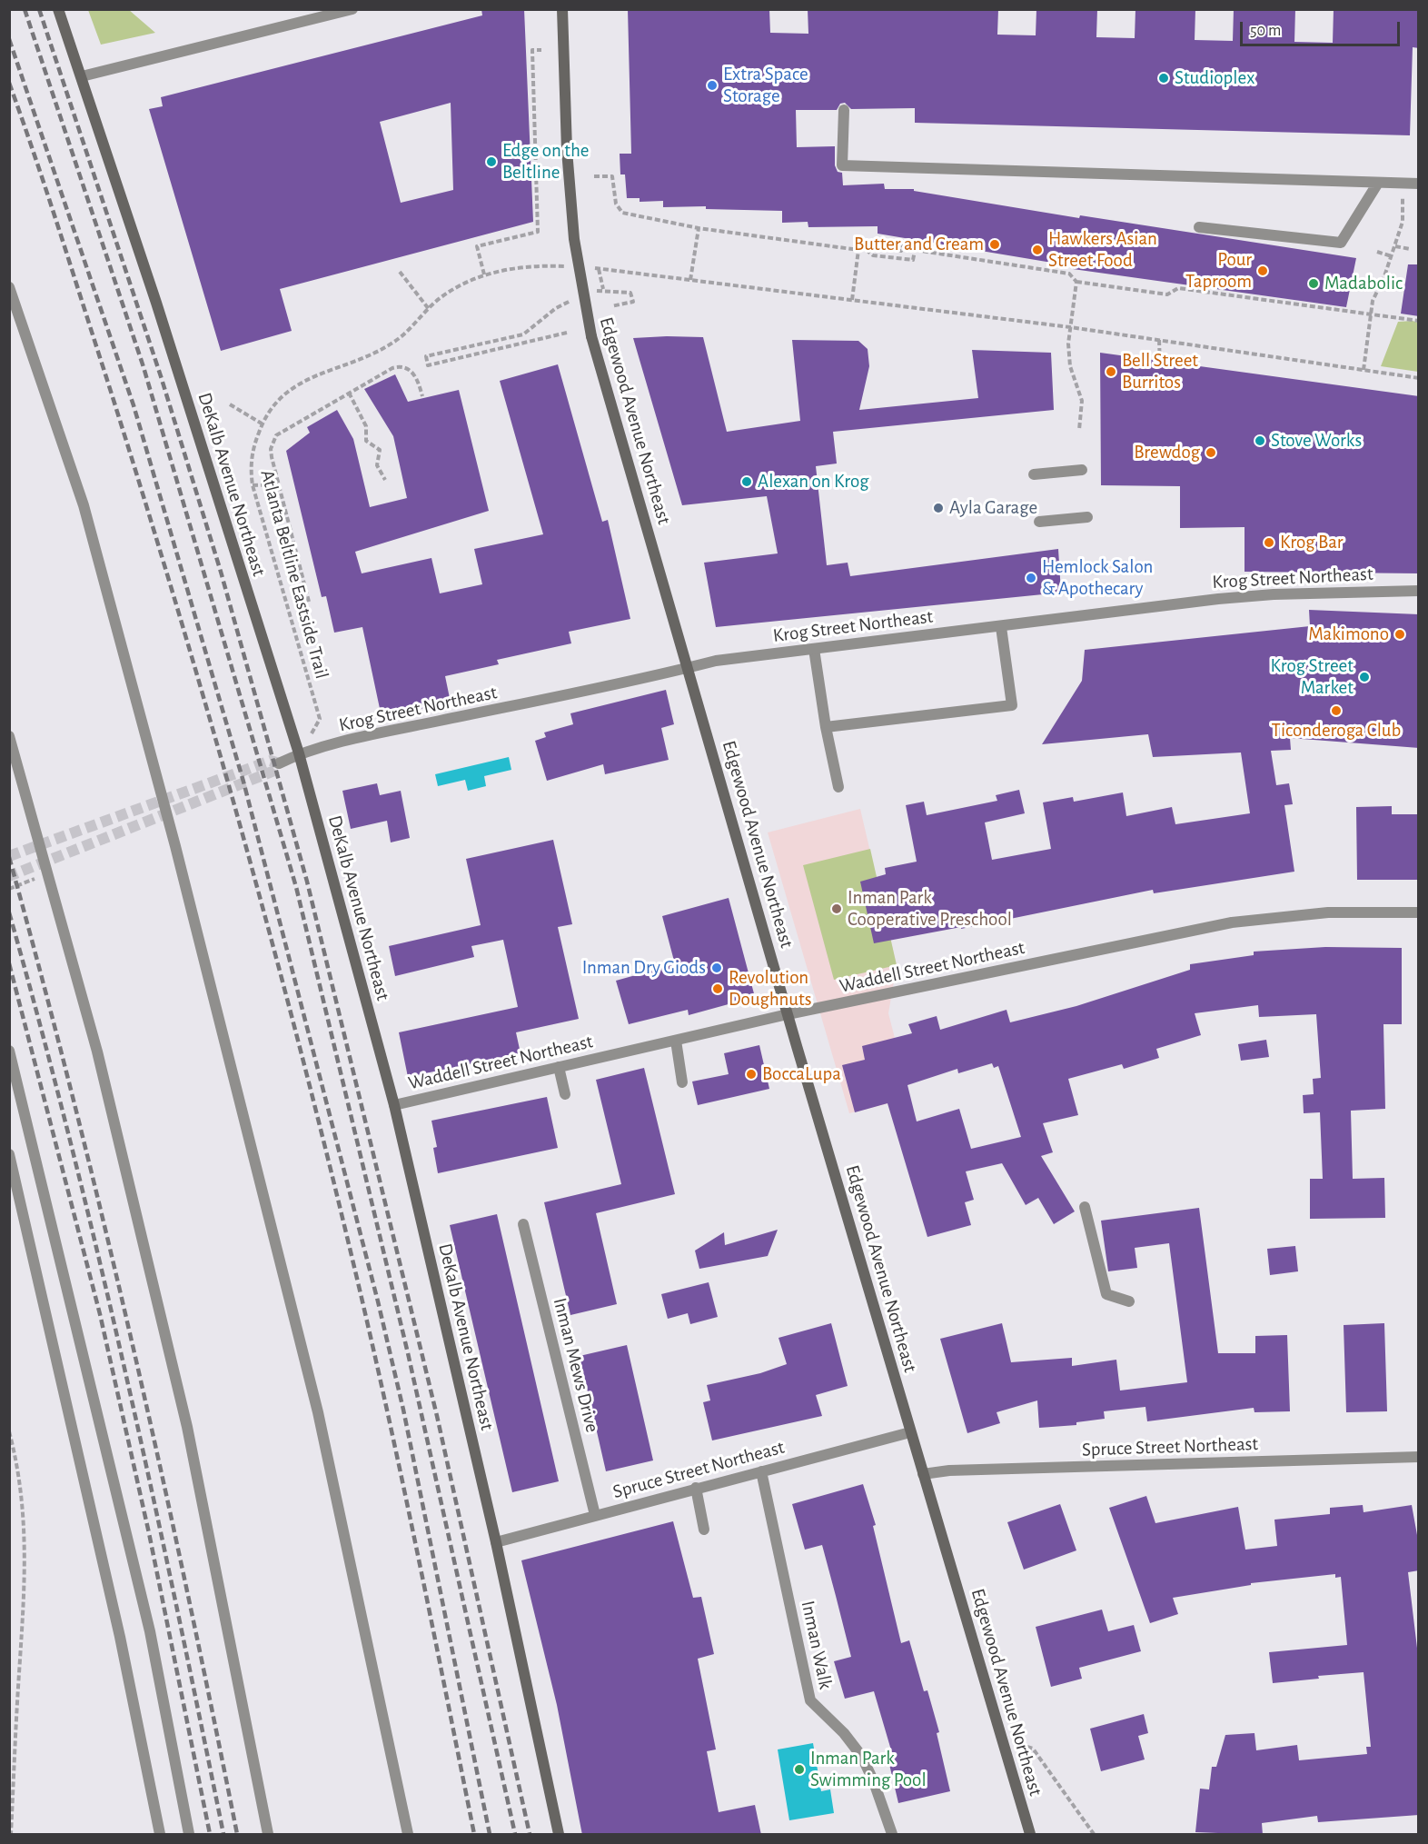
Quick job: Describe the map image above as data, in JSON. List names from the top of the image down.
{
  "streets": {
    "main road": ["Edgewood Avenue Northeast", "DeKalb Avenue Northeast"],
    "street": [
      "Krog Street Northeast",
      "Waddell Street Northeast",
      "Inman Mews Drive",
      "Spruce Street Northeast",
      "Inman Walk"
    ],
    "path": ["Atlanta Beltline Eastside Trail"]
  },
  "crossings": [
    ["Edgewood Avenue Northeast", "Krog Street Northeast"],
    ["Edgewood Avenue Northeast", "Waddell Street Northeast"],
    ["Edgewood Avenue Northeast", "Spruce Street Northeast"],
    ["DeKalb Avenue Northeast", "Krog Street Northeast"],
    ["DeKalb Avenue Northeast", "Waddell Street Northeast"],
    ["DeKalb Avenue Northeast", "Spruce Street Northeast"],
    ["Inman Mews Drive", "Spruce Street Northeast"],
    ["Spruce Street Northeast", "Inman Walk"]
  ],
  "places": [
    "Studioplex",
    "Extra Space Storage",
    "Edge on the Beltline",
    "Butter and Cream",
    "Hawkers Asian Street Food",
    "Pour Taproom",
    "Madabolic",
    "Bell Street Burritos",
    "Stove Works",
    "Brewdog",
    "Alexan on Krog",
    "Ayla Garage",
    "Krog Bar",
    "Hemlock Salon & Apothecary",
    "Makimono",
    "Krog Street Market",
    "Ticonderoga Club",
    "Inman Park Cooperative Preschool",
    "Inman Dry Giods",
    "Revolution Doughnuts",
    "BoccaLupa",
    "Inman Park Swimming Pool"
  ],
  "scale_bar": "50 m"
}
